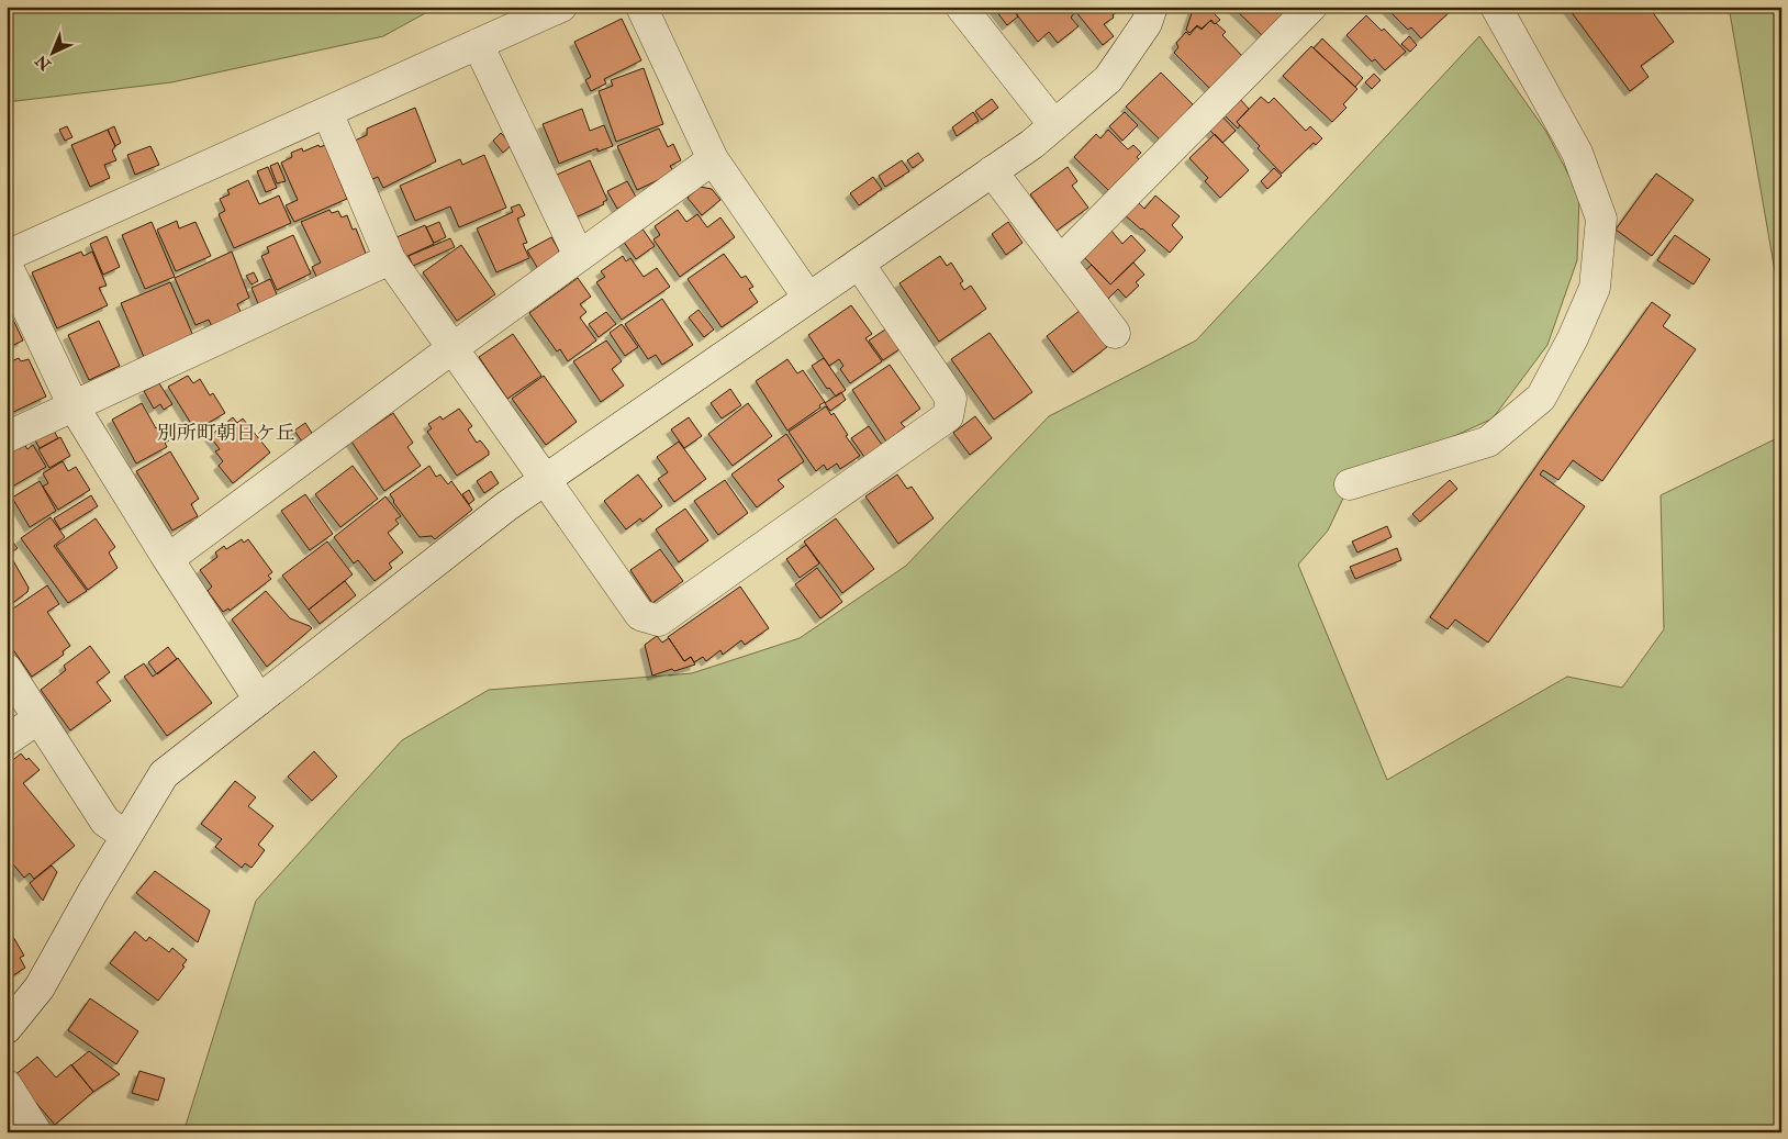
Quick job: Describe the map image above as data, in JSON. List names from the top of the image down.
{
  "districts": ["別所町朝日ケ丘"],
  "north": "bottom left"
}
